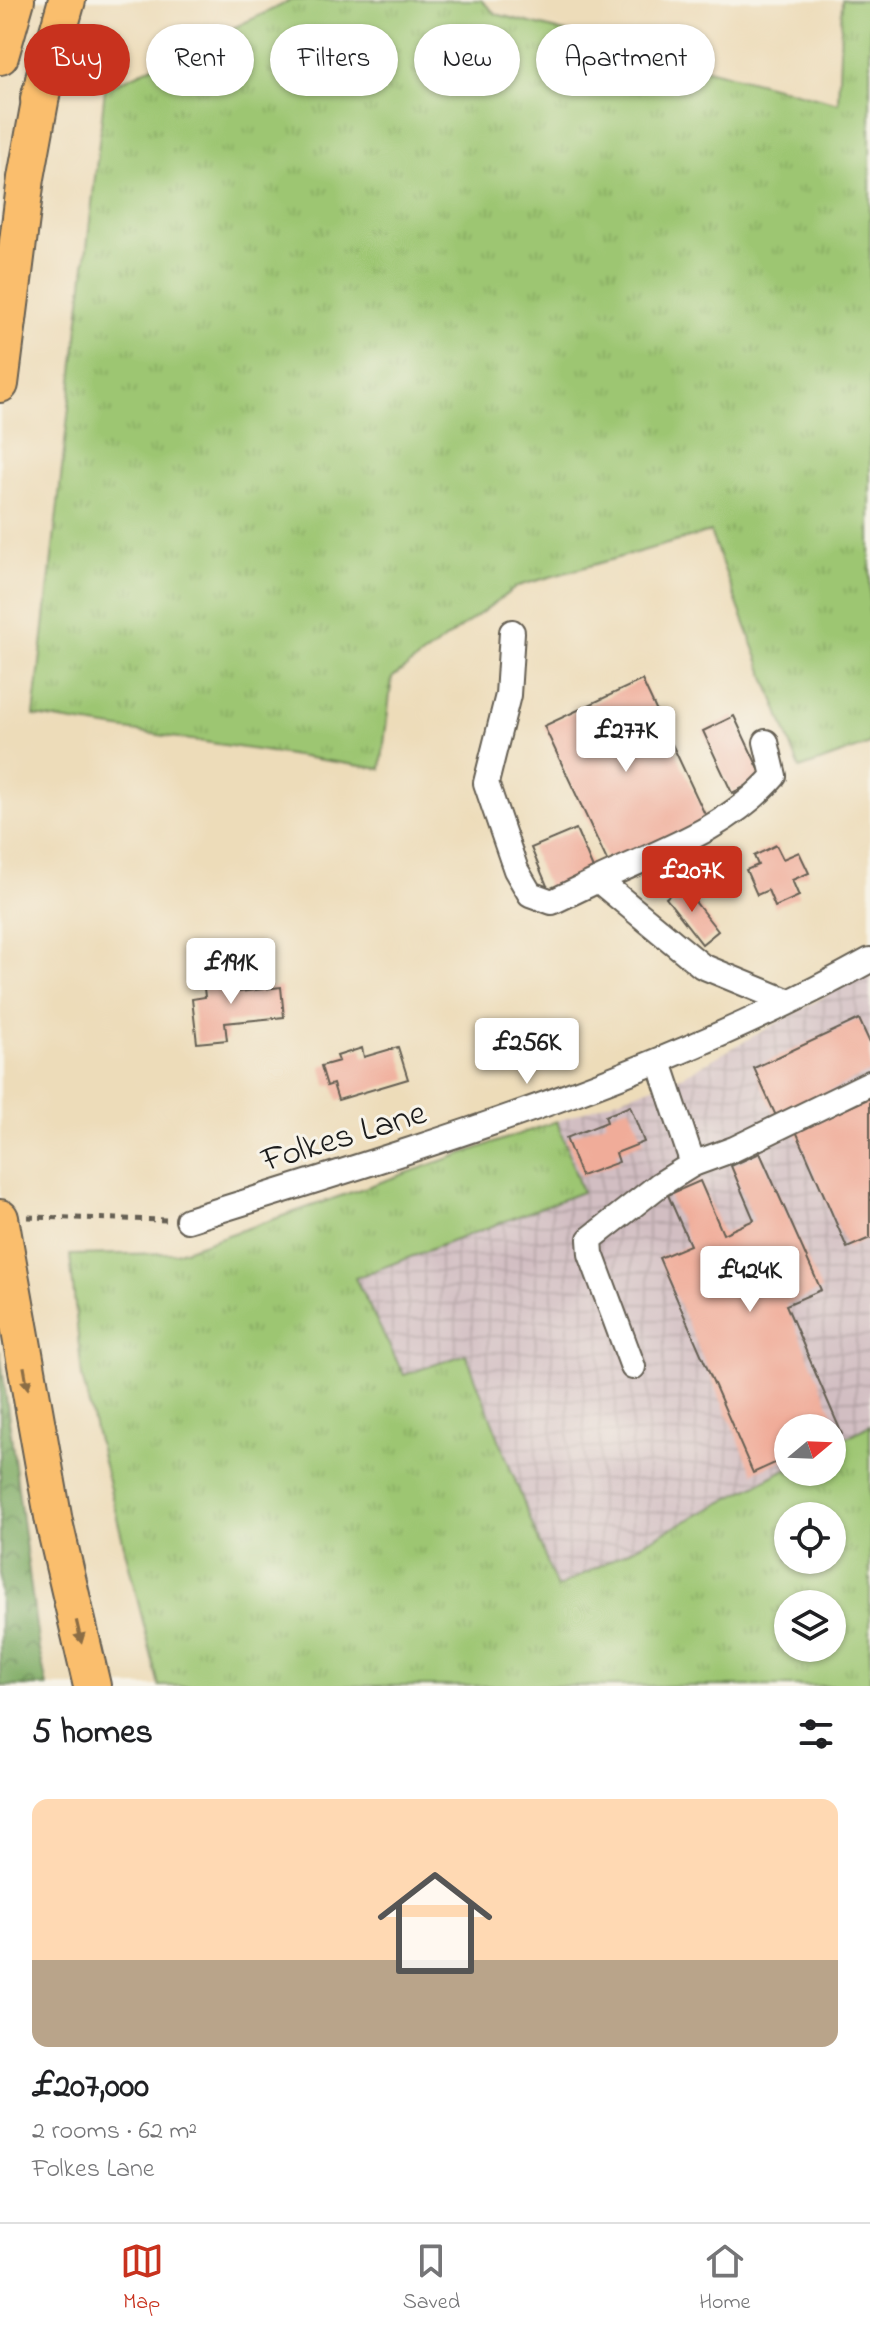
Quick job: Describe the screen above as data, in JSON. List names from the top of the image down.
{
  "streets": {
    "street": ["Folkes Lane"]
  },
  "north": "right",
  "page": {
    "chip": [
      "Buy",
      "Rent",
      "Filters",
      "New",
      "Apartment"
    ],
    "price": [
      "£277K",
      "£207K",
      "£191K",
      "£256K",
      "£424K"
    ],
    "heading": "5 homes",
    "list": [
      {
        "name": "£207,000",
        "note": "2 rooms · 62 m² · Folkes Lane"
      }
    ],
    "tabs": ["Map", "Saved", "Home"]
  }
}
